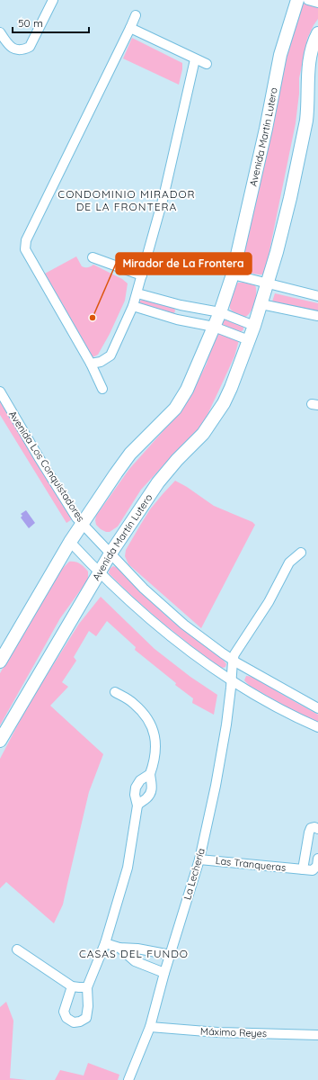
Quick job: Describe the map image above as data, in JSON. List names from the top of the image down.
{
  "streets": {
    "street": [
      "Avenida Martín Lutero",
      "Avenida Los Conquistadores",
      "Las Tranqueras",
      "La Lechería",
      "Máximo Reyes"
    ]
  },
  "crossings": [
    ["Avenida Martín Lutero", "Avenida Los Conquistadores"],
    ["Avenida Los Conquistadores", "La Lechería"],
    ["Las Tranqueras", "La Lechería"],
    ["La Lechería", "Máximo Reyes"]
  ],
  "districts": ["CONDOMINIO MIRADOR DE LA FRONTERA", "CASAS DEL FUNDO"],
  "places": ["Mirador de La Frontera"],
  "scale_bar": "50 m"
}
